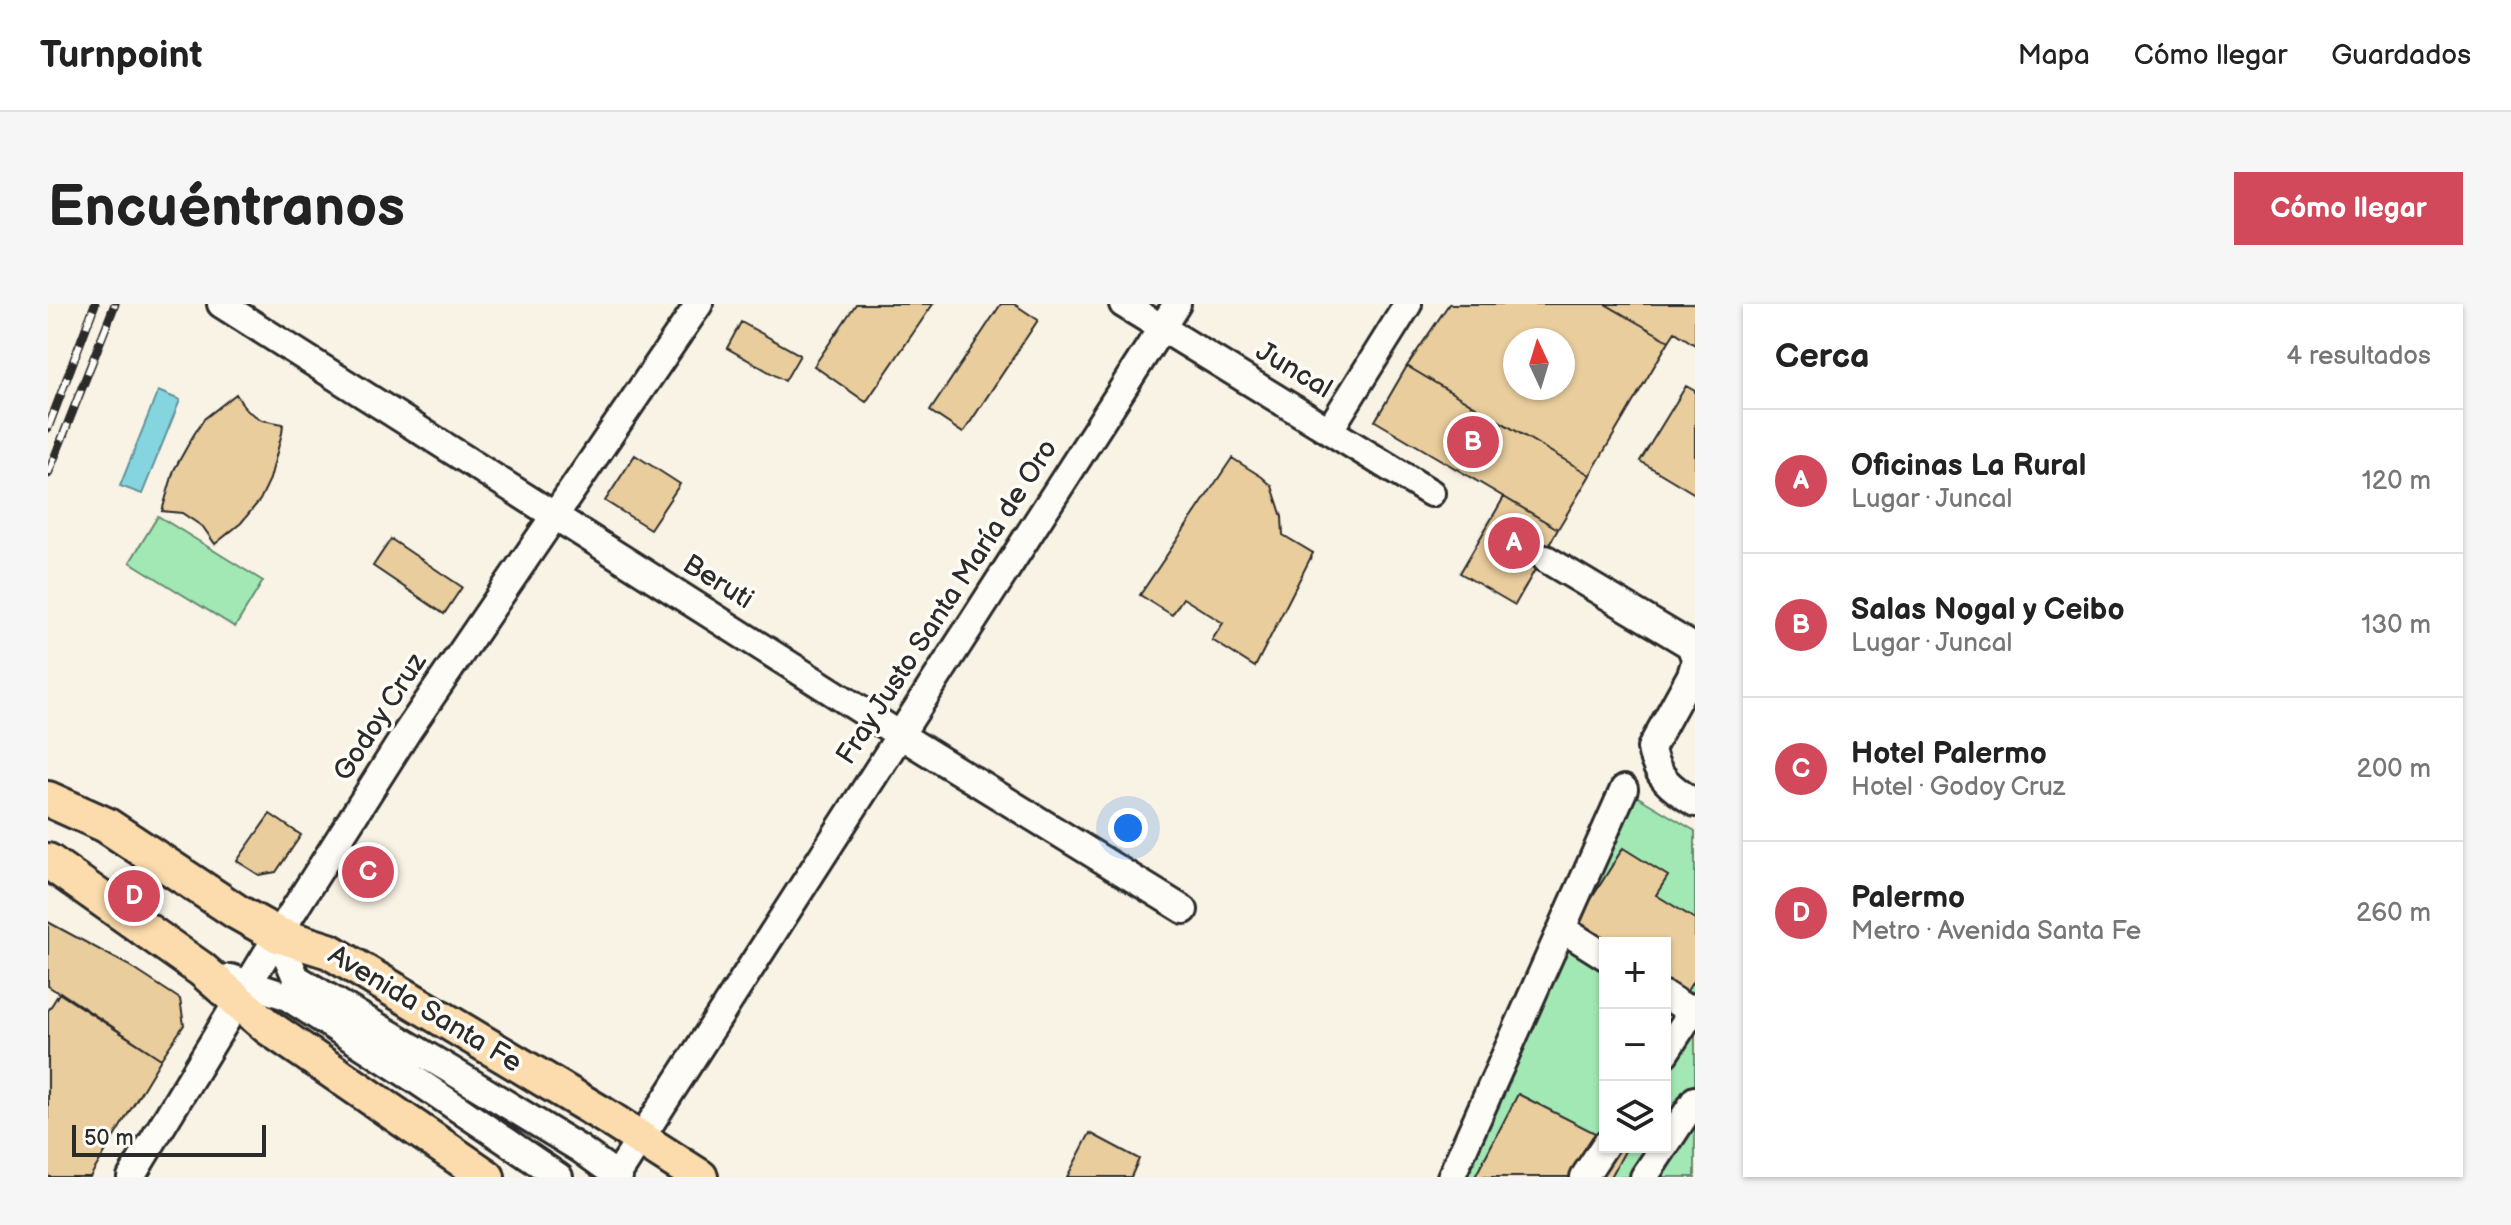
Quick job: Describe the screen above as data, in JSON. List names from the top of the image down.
{
  "streets": {
    "main road": ["Avenida Santa Fe"],
    "street": [
      "Juncal",
      "Beruti",
      "Fray Justo Santa María de Oro",
      "Godoy Cruz"
    ]
  },
  "crossings": [
    ["Juncal", "Fray Justo Santa María de Oro"],
    ["Beruti", "Fray Justo Santa María de Oro"],
    ["Beruti", "Godoy Cruz"],
    ["Fray Justo Santa María de Oro", "Avenida Santa Fe"],
    ["Godoy Cruz", "Avenida Santa Fe"]
  ],
  "scale_bar": "50 m",
  "north": "top",
  "page": {
    "header": "Turnpoint",
    "nav": ["Mapa", "Cómo llegar", "Guardados"],
    "buttons": "Cómo llegar",
    "title": "Encuéntranos",
    "heading": ["Cerca", "4 resultados"],
    "list": [
      {
        "mark": "A",
        "name": "Oficinas La Rural",
        "note": "Lugar · Juncal",
        "value": "120 m"
      },
      {
        "mark": "B",
        "name": "Salas Nogal y Ceibo",
        "note": "Lugar · Juncal",
        "value": "130 m"
      },
      {
        "mark": "C",
        "name": "Hotel Palermo",
        "note": "Hotel · Godoy Cruz",
        "value": "200 m"
      },
      {
        "mark": "D",
        "name": "Palermo",
        "note": "Metro · Avenida Santa Fe",
        "value": "260 m"
      }
    ],
    "pins": [
      "B",
      "A",
      "C",
      "D"
    ],
    "map_buttons": ["+", "−"],
    "scale": "50 m"
  }
}
